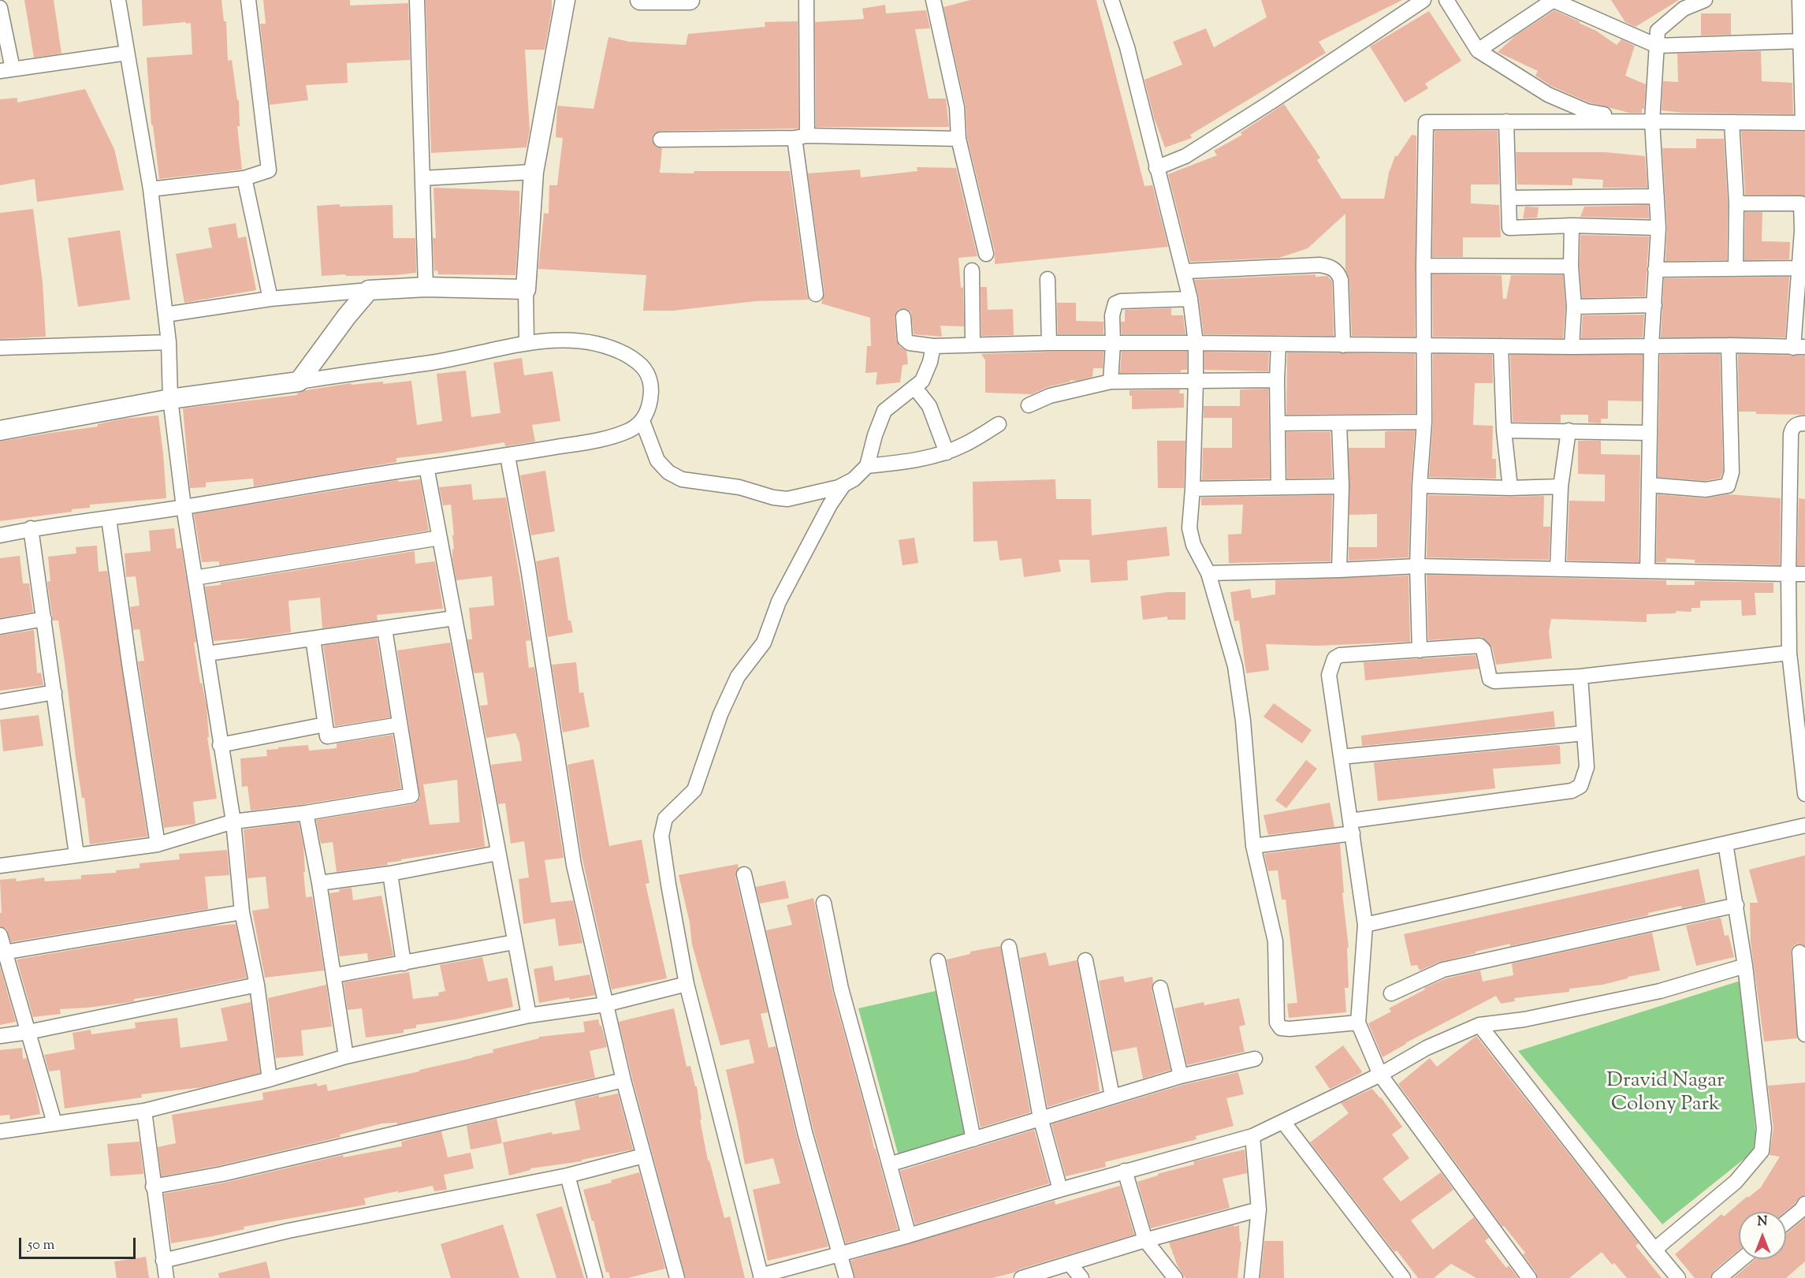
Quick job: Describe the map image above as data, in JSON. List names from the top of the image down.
{
  "parks": ["Dravid Nagar Colony Park"],
  "scale_bar": "50 m",
  "north": "top"
}
